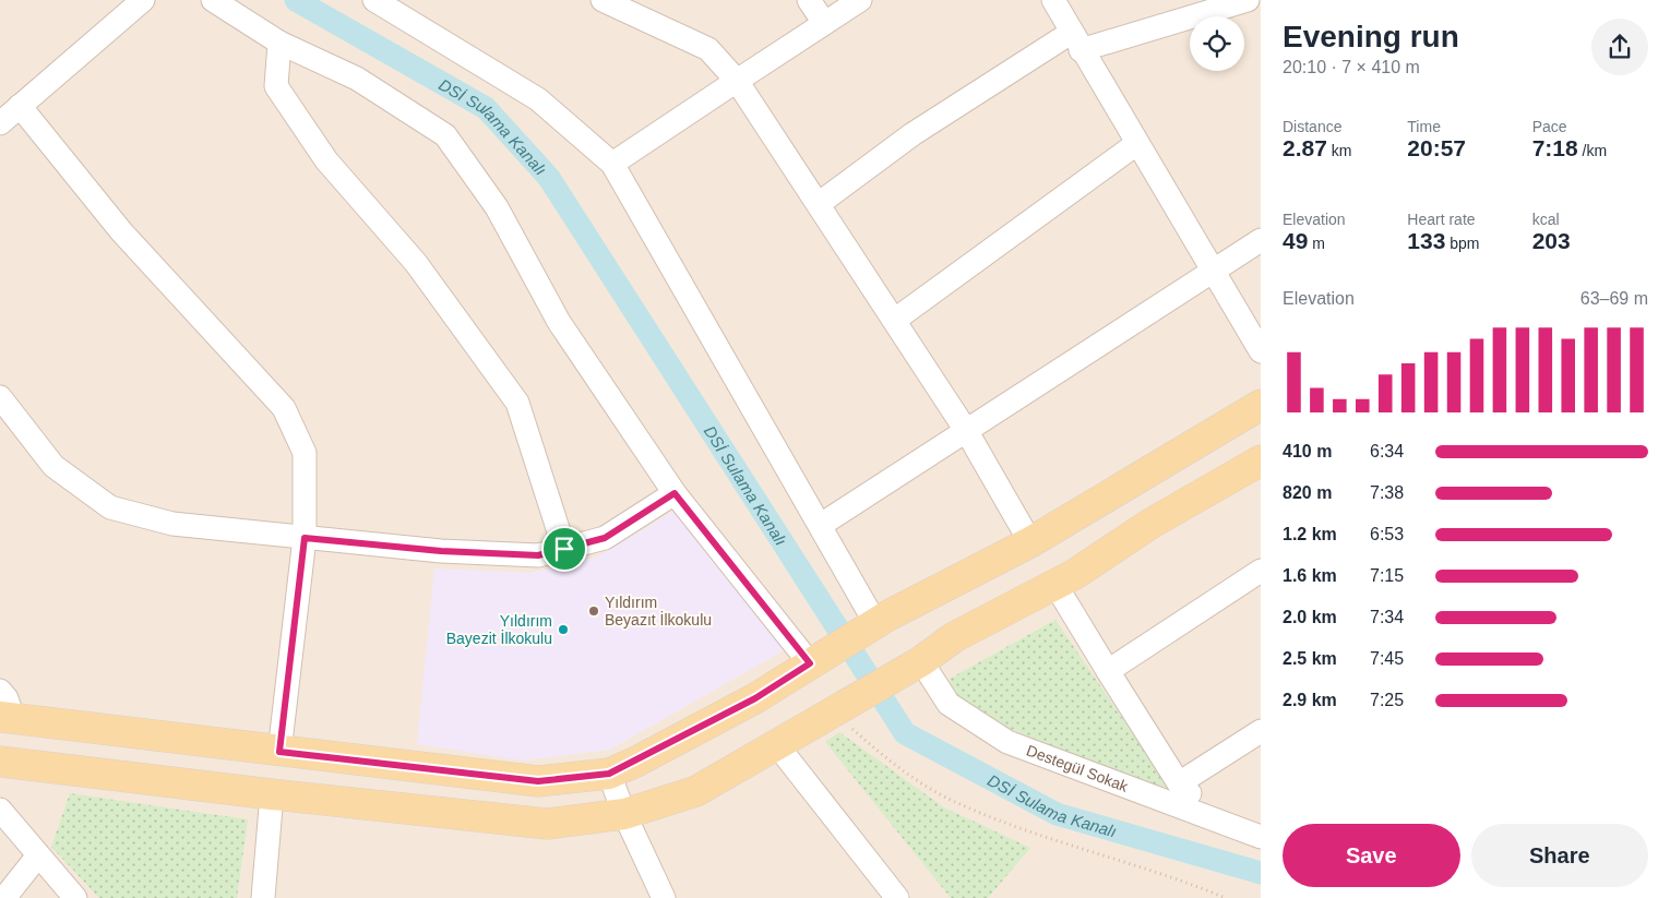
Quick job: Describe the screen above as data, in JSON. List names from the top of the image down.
{
  "streets": {
    "street": ["Destegül Sokak"]
  },
  "water": ["DSİ Sulama Kanalı"],
  "places": ["Yıldırım Beyazıt İlkokulu", "Yıldırım Bayezit İlkokulu"],
  "page": {
    "heading": ["Evening run", "20:10 · 7 × 410 m"],
    "stats": [
      ["Distance", "2.87 km"],
      ["Time", "20:57"],
      ["Pace", "7:18 /km"],
      ["Elevation", "49 m"],
      ["Heart rate", "133 bpm"],
      ["kcal", "203"]
    ],
    "chart": ["Elevation", "63–69 m"],
    "list": [
      {
        "name": "410 m",
        "note": "6:34"
      },
      {
        "name": "820 m",
        "note": "7:38"
      },
      {
        "name": "1.2 km",
        "note": "6:53"
      },
      {
        "name": "1.6 km",
        "note": "7:15"
      },
      {
        "name": "2.0 km",
        "note": "7:34"
      },
      {
        "name": "2.5 km",
        "note": "7:45"
      },
      {
        "name": "2.9 km",
        "note": "7:25"
      }
    ],
    "buttons": ["Save", "Share"]
  }
}
